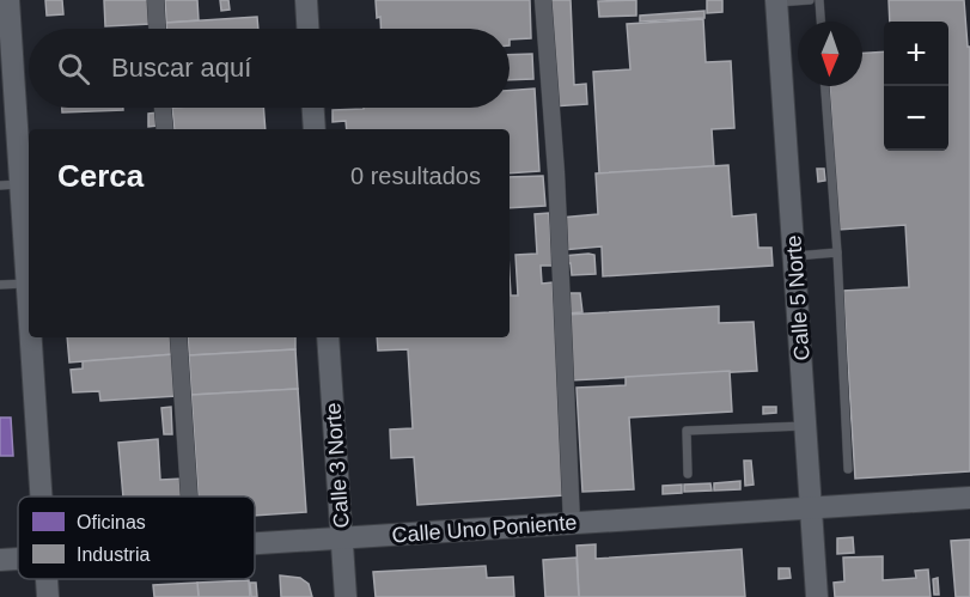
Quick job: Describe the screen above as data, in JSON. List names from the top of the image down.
{
  "streets": {
    "street": ["Calle 5 Norte", "Calle 3 Norte", "Calle Uno Poniente"]
  },
  "crossings": [
    ["Calle 5 Norte", "Calle Uno Poniente"],
    ["Calle 3 Norte", "Calle Uno Poniente"]
  ],
  "legend": ["Oficinas", "Industria"],
  "north": "bottom",
  "page": {
    "map_buttons": ["+", "−"],
    "search": "Buscar aquí",
    "heading": ["Cerca", "0 resultados"]
  }
}
